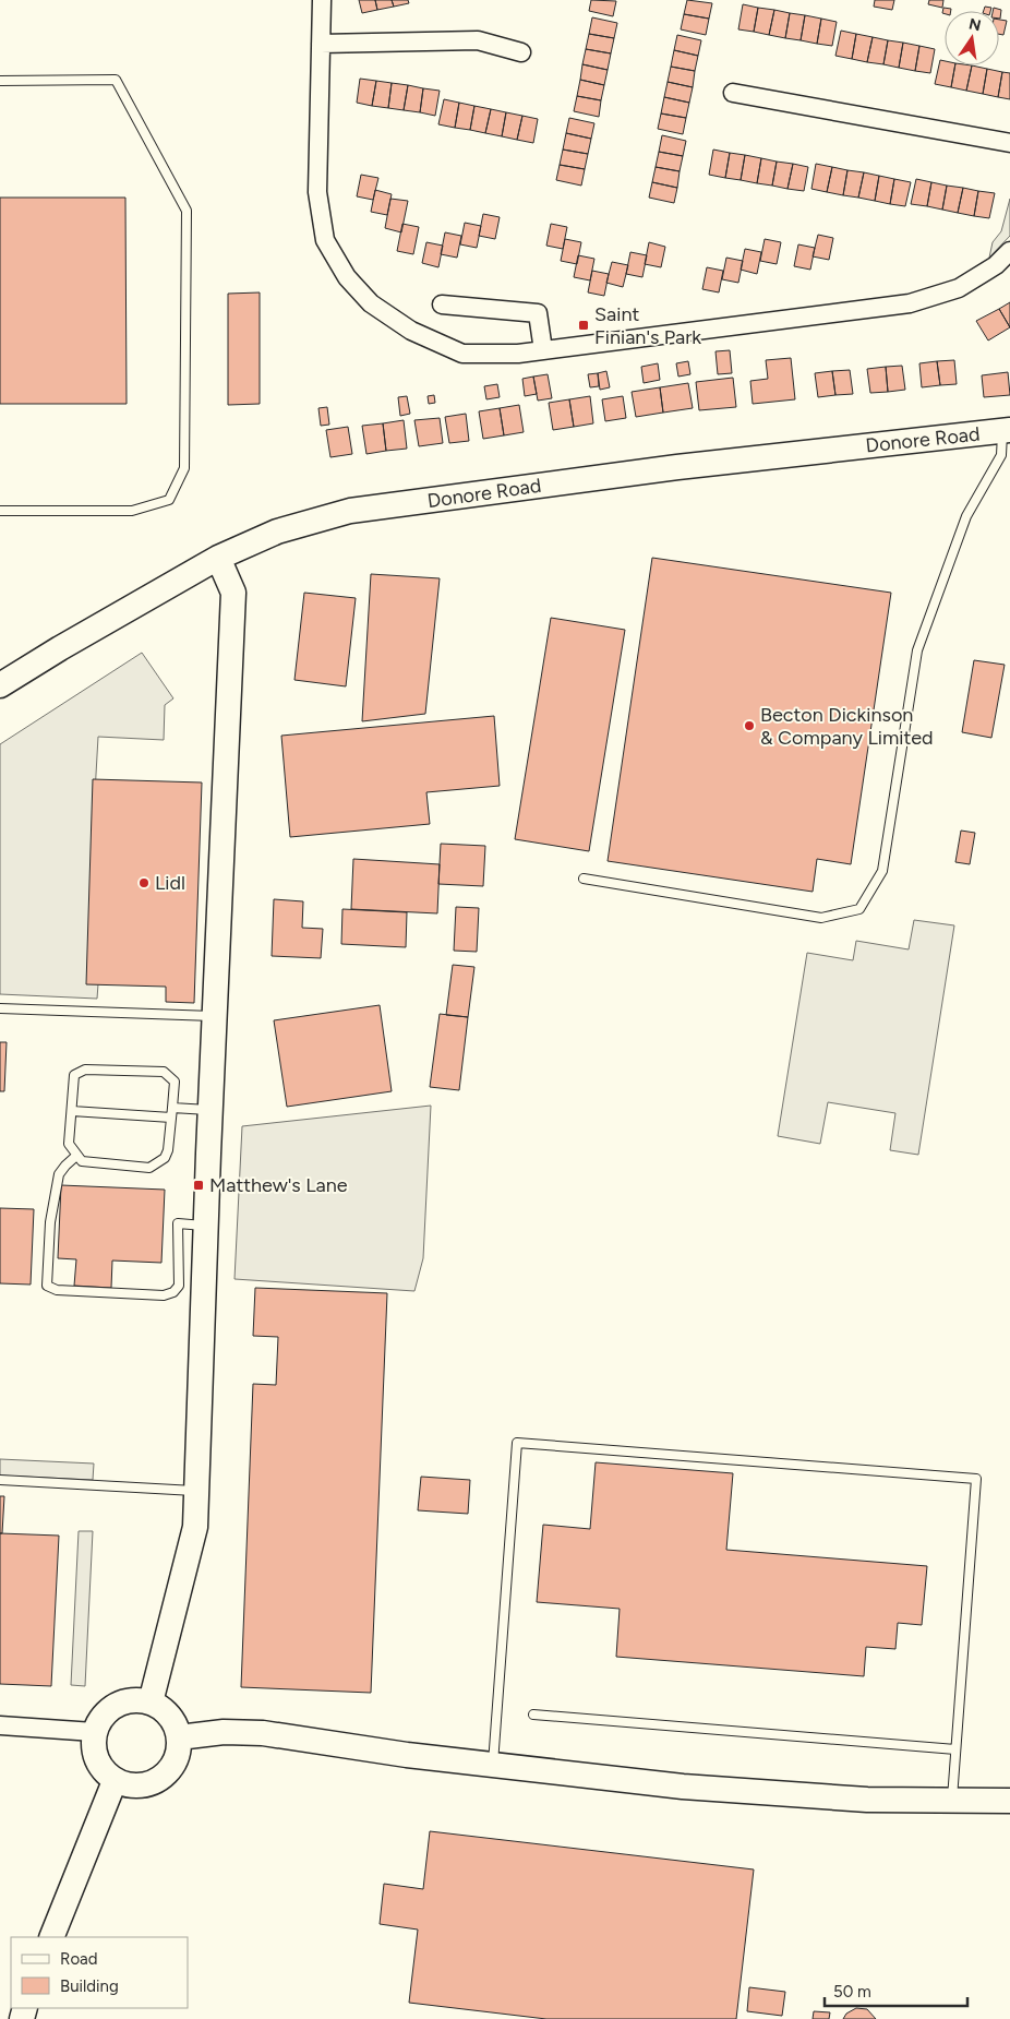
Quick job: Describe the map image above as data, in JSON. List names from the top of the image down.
{
  "streets": {
    "street": ["Donore Road"]
  },
  "places": {
    "transit": ["Saint Finian's Park", "Matthew's Lane"],
    "other": ["Becton Dickinson & Company Limited", "Lidl"]
  },
  "legend": ["Road", "Building"],
  "scale_bar": "50 m",
  "north": "top"
}
